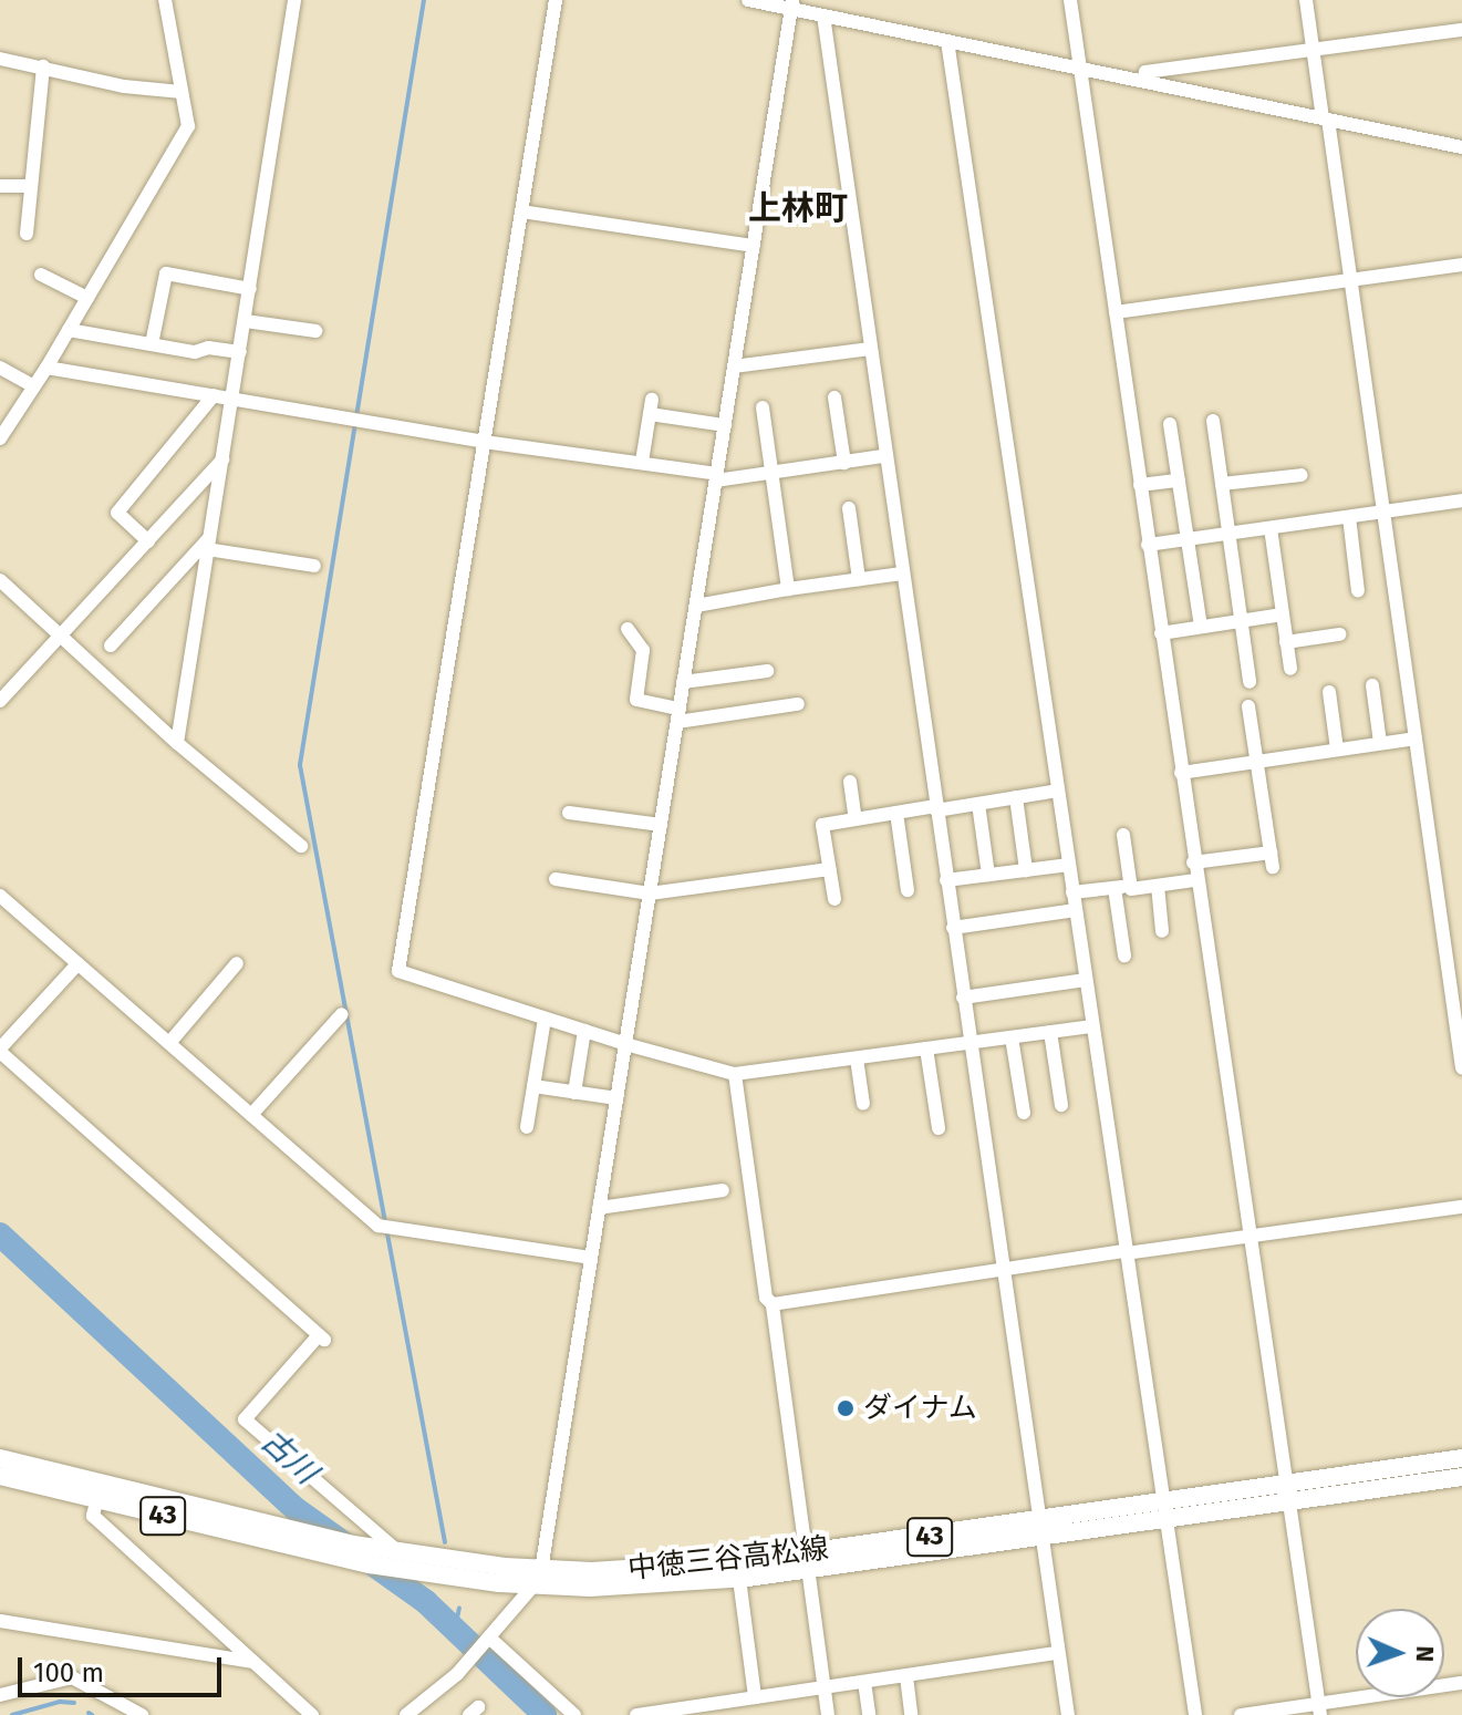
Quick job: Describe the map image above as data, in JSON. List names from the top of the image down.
{
  "streets": {
    "main road": ["43", "中徳三谷高松線"]
  },
  "districts": ["上林町"],
  "water": ["古川"],
  "places": ["ダイナム"],
  "scale_bar": "100 m",
  "north": "right"
}
